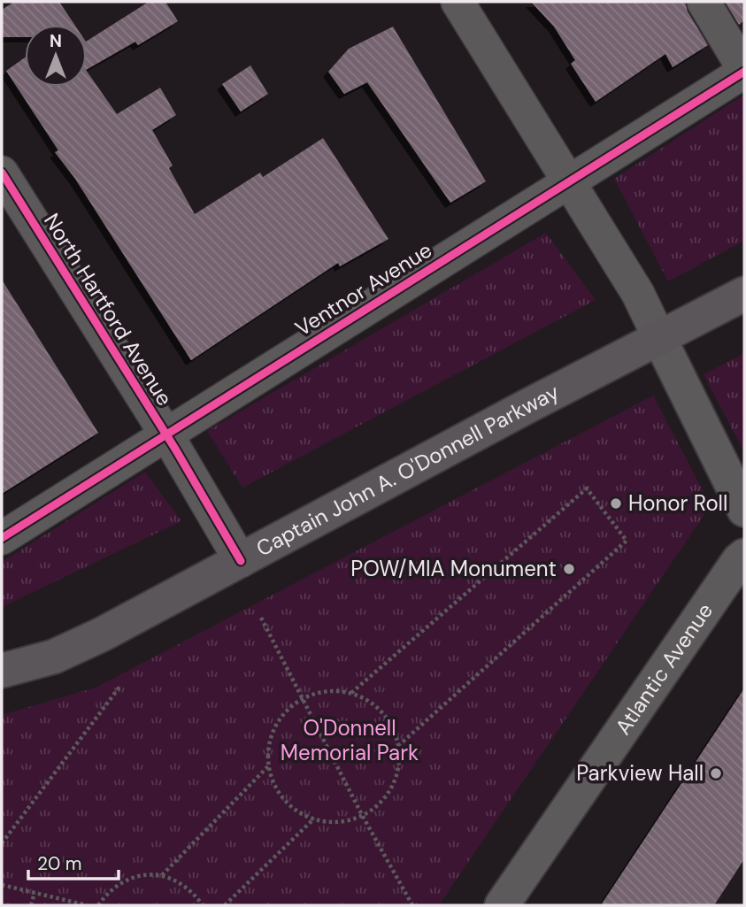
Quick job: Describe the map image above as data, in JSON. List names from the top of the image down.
{
  "streets": {
    "highway": ["Captain John A. O'Donnell Parkway"],
    "main road": ["Atlantic Avenue"],
    "street": ["Ventnor Avenue", "North Hartford Avenue"]
  },
  "crossings": [
    ["Ventnor Avenue", "North Hartford Avenue"],
    ["North Hartford Avenue", "Captain John A. O'Donnell Parkway"]
  ],
  "parks": ["O'Donnell Memorial Park"],
  "places": ["Honor Roll", "POW/MIA Monument", "Parkview Hall"],
  "scale_bar": "20 m",
  "north": "top"
}
